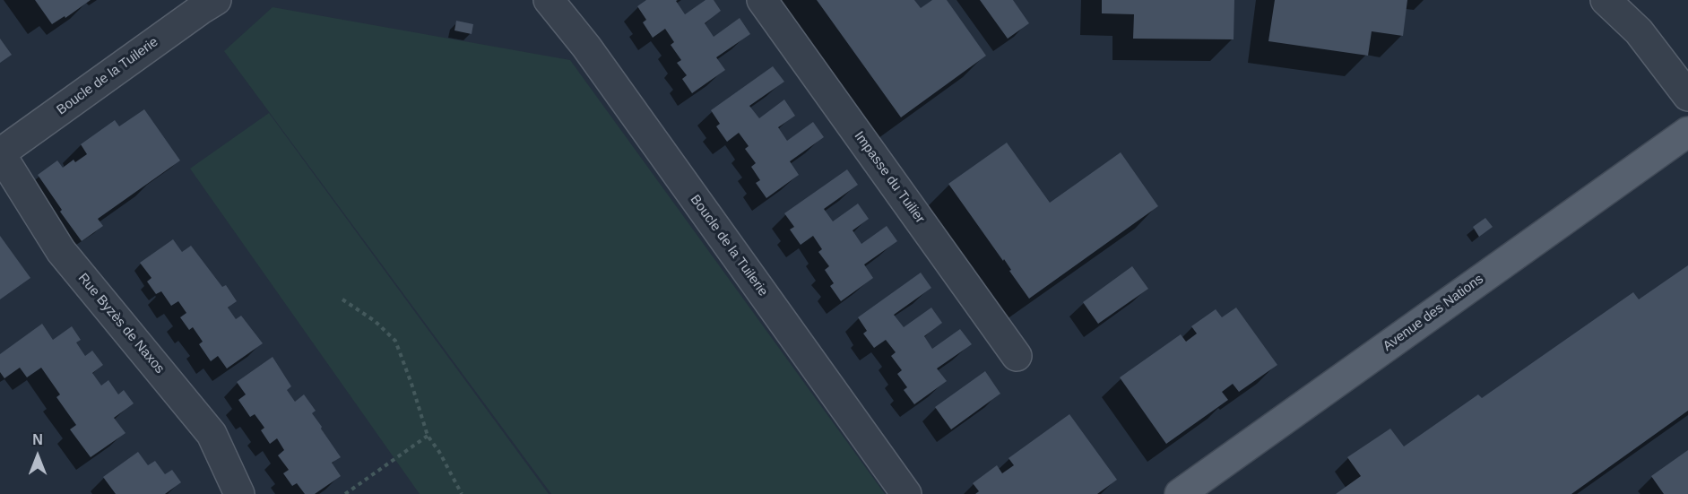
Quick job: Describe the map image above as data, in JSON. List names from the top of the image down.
{
  "streets": {
    "main road": ["Avenue des Nations"],
    "street": ["Boucle de la Tuilerie", "Impasse du Tuilier", "Rue Byzès de Naxos"]
  },
  "crossings": [
    ["Boucle de la Tuilerie", "Rue Byzès de Naxos"]
  ],
  "north": "top"
}
